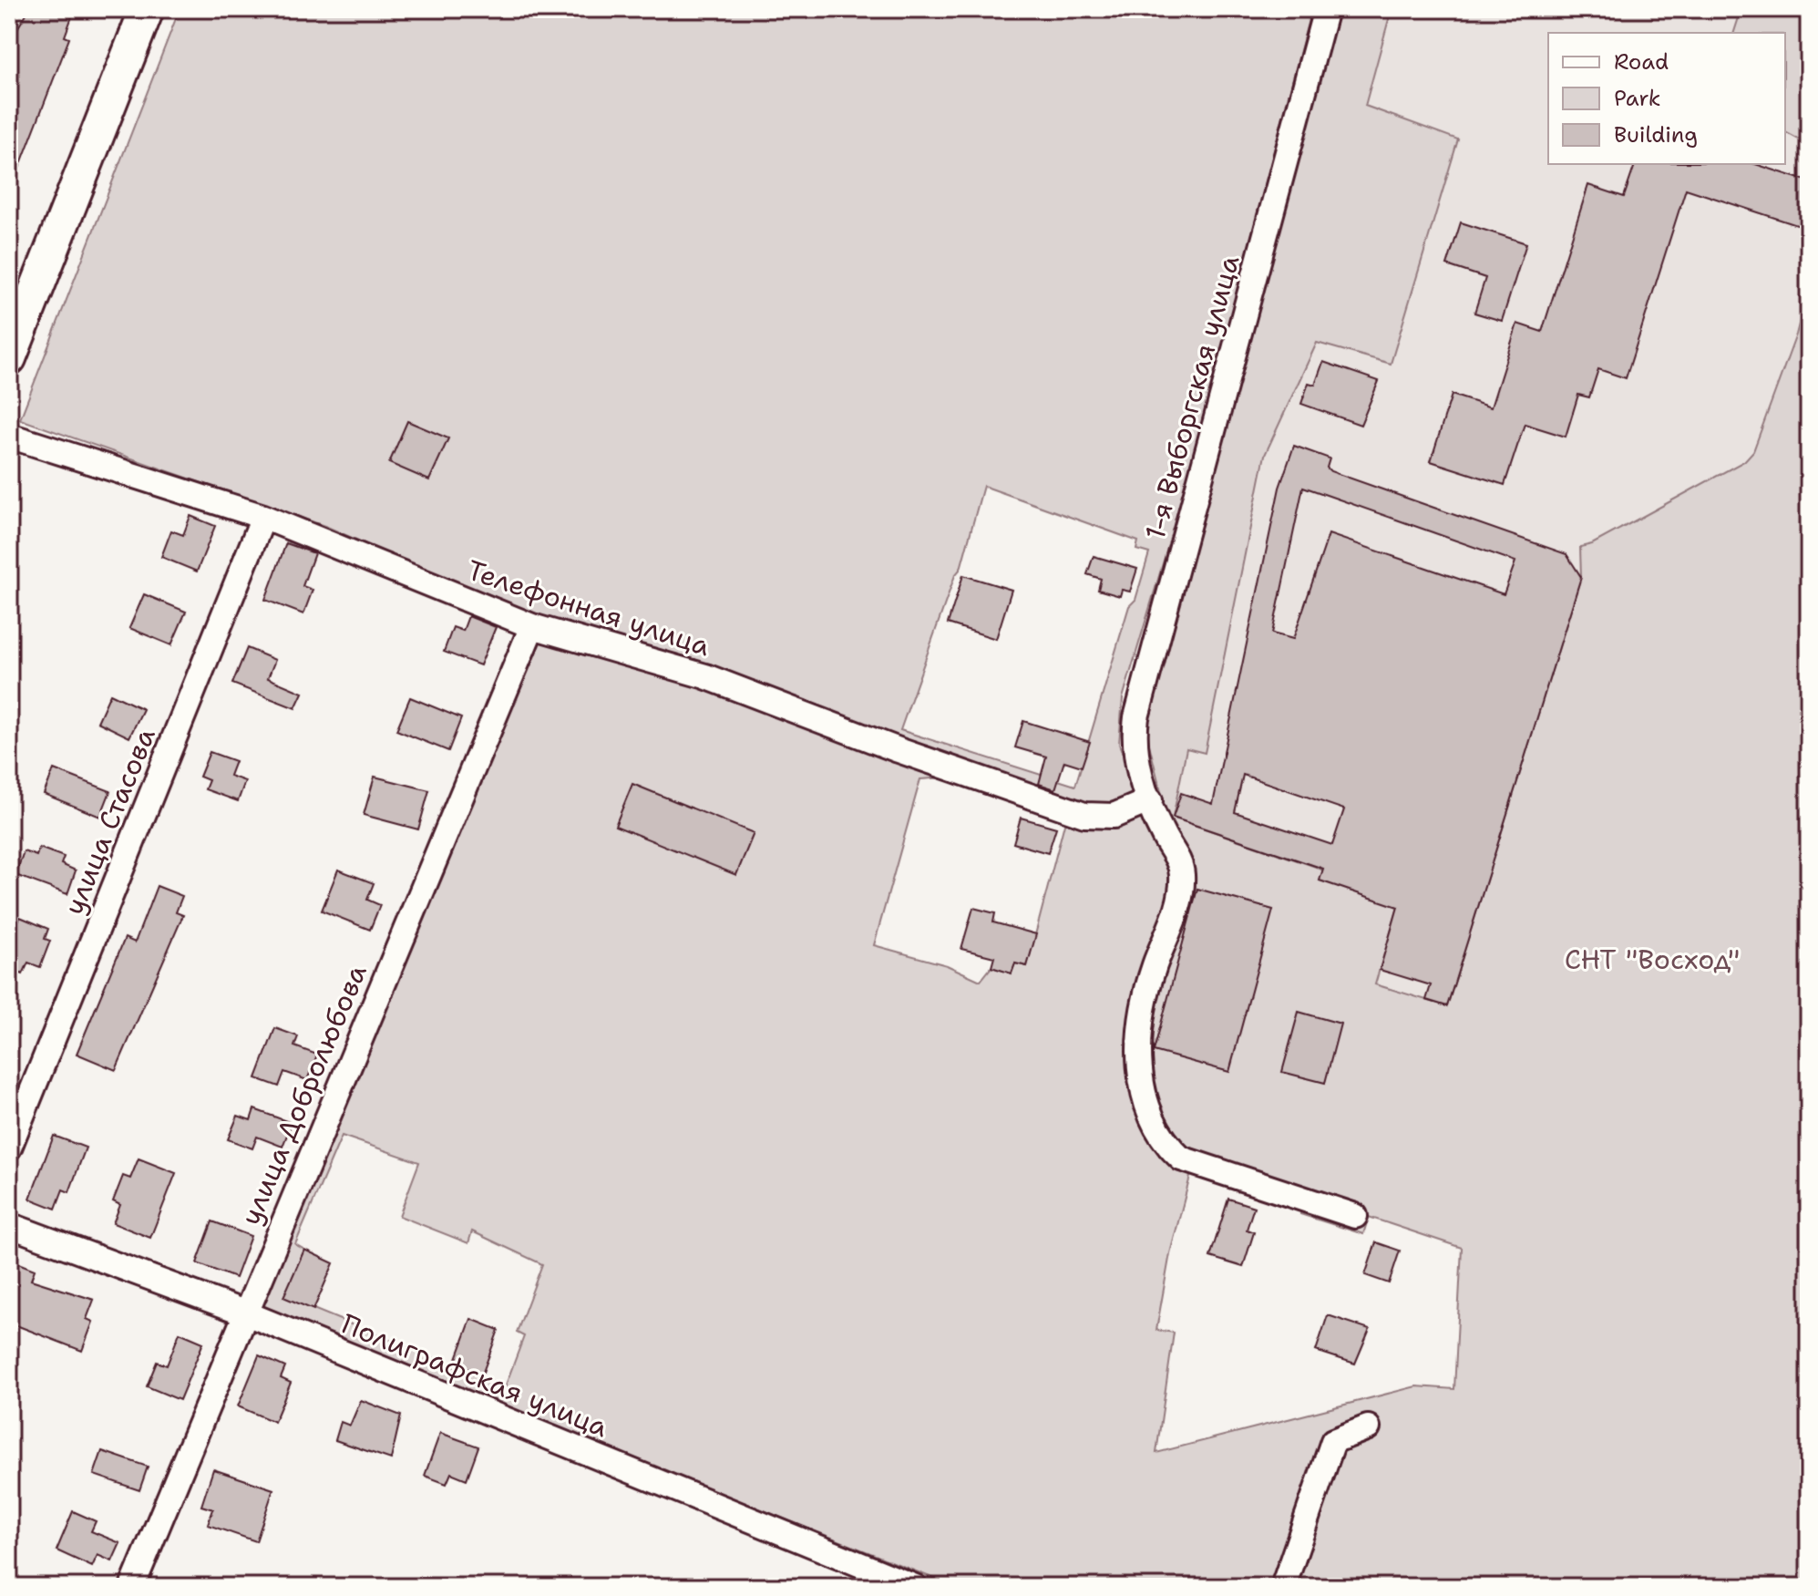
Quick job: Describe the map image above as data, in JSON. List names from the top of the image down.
{
  "streets": {
    "street": [
      "1-я Выборгская улица",
      "Телефонная улица",
      "улица Стасова",
      "улица Добролюбова",
      "Полиграфская улица"
    ]
  },
  "crossings": [
    ["1-я Выборгская улица", "Телефонная улица"],
    ["Телефонная улица", "улица Стасова"],
    ["Телефонная улица", "улица Добролюбова"],
    ["улица Добролюбова", "Полиграфская улица"]
  ],
  "parks": ["СНТ \"Восход\""],
  "legend": ["Road", "Park", "Building"]
}
